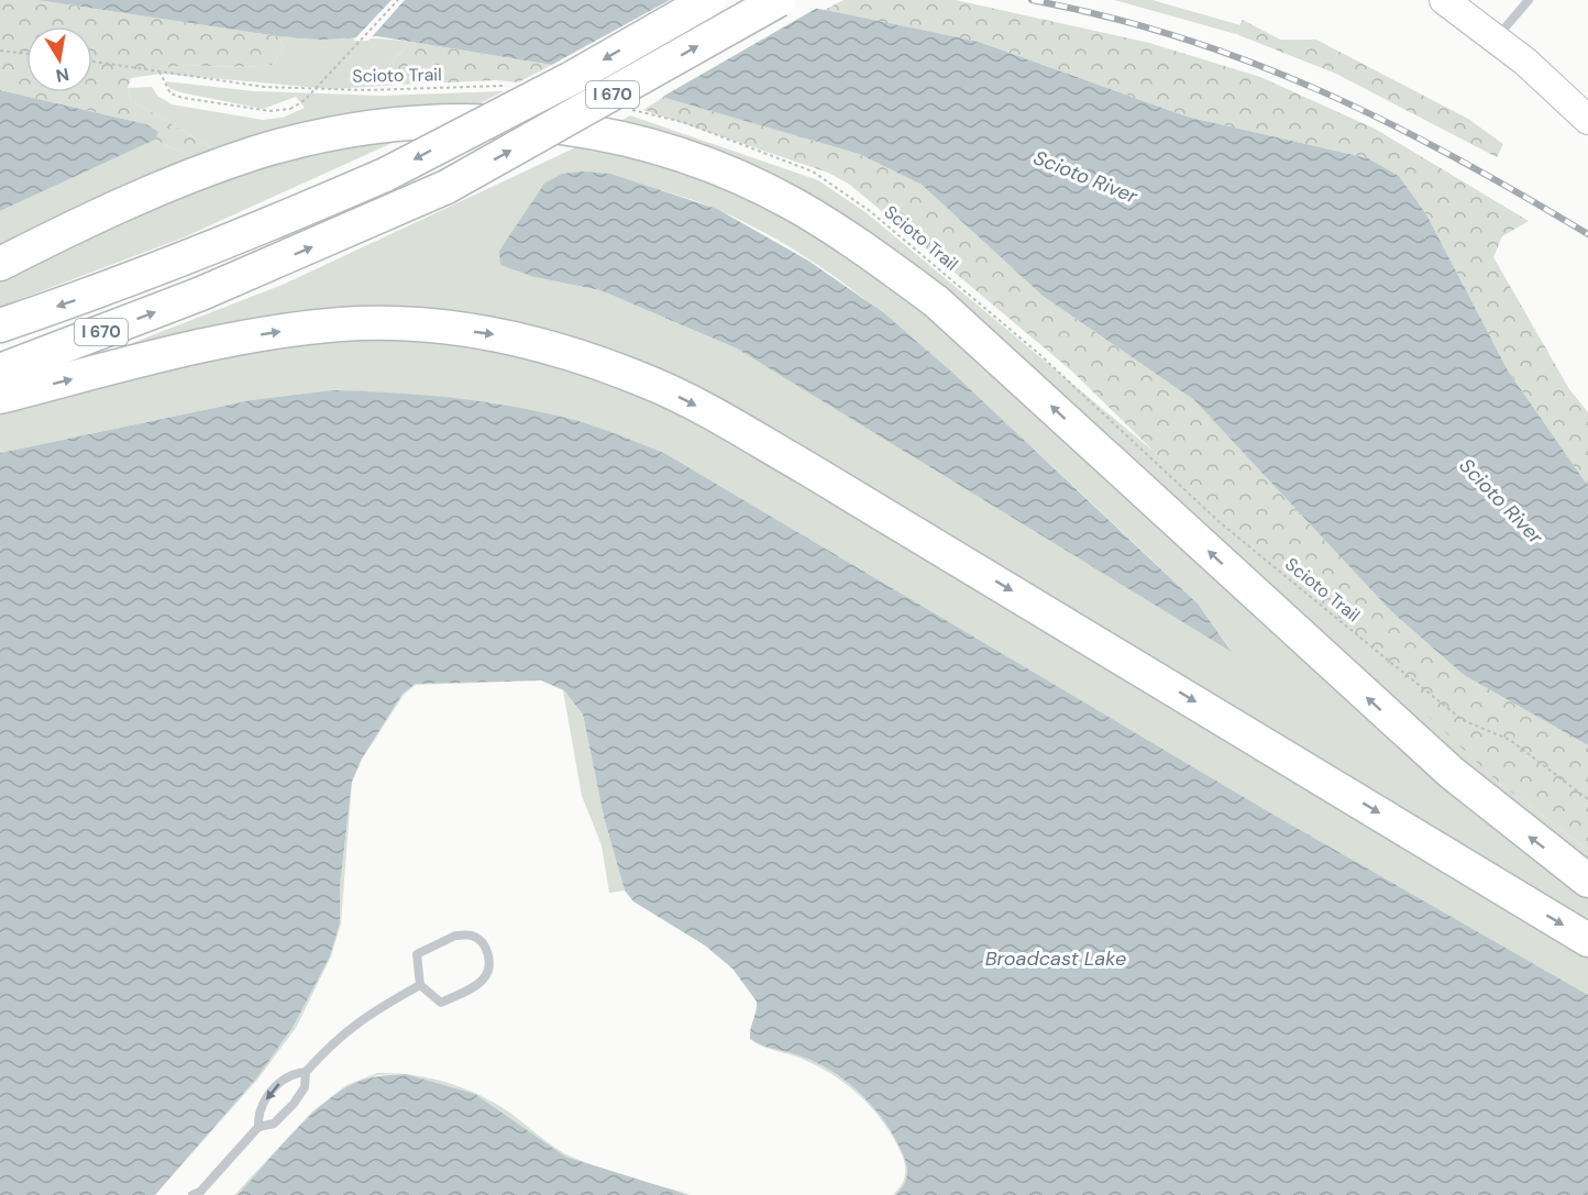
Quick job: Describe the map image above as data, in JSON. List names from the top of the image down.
{
  "streets": {
    "highway": ["I 670"],
    "path": ["Scioto Trail"]
  },
  "water": ["Scioto River", "Broadcast Lake"],
  "north": "bottom"
}
